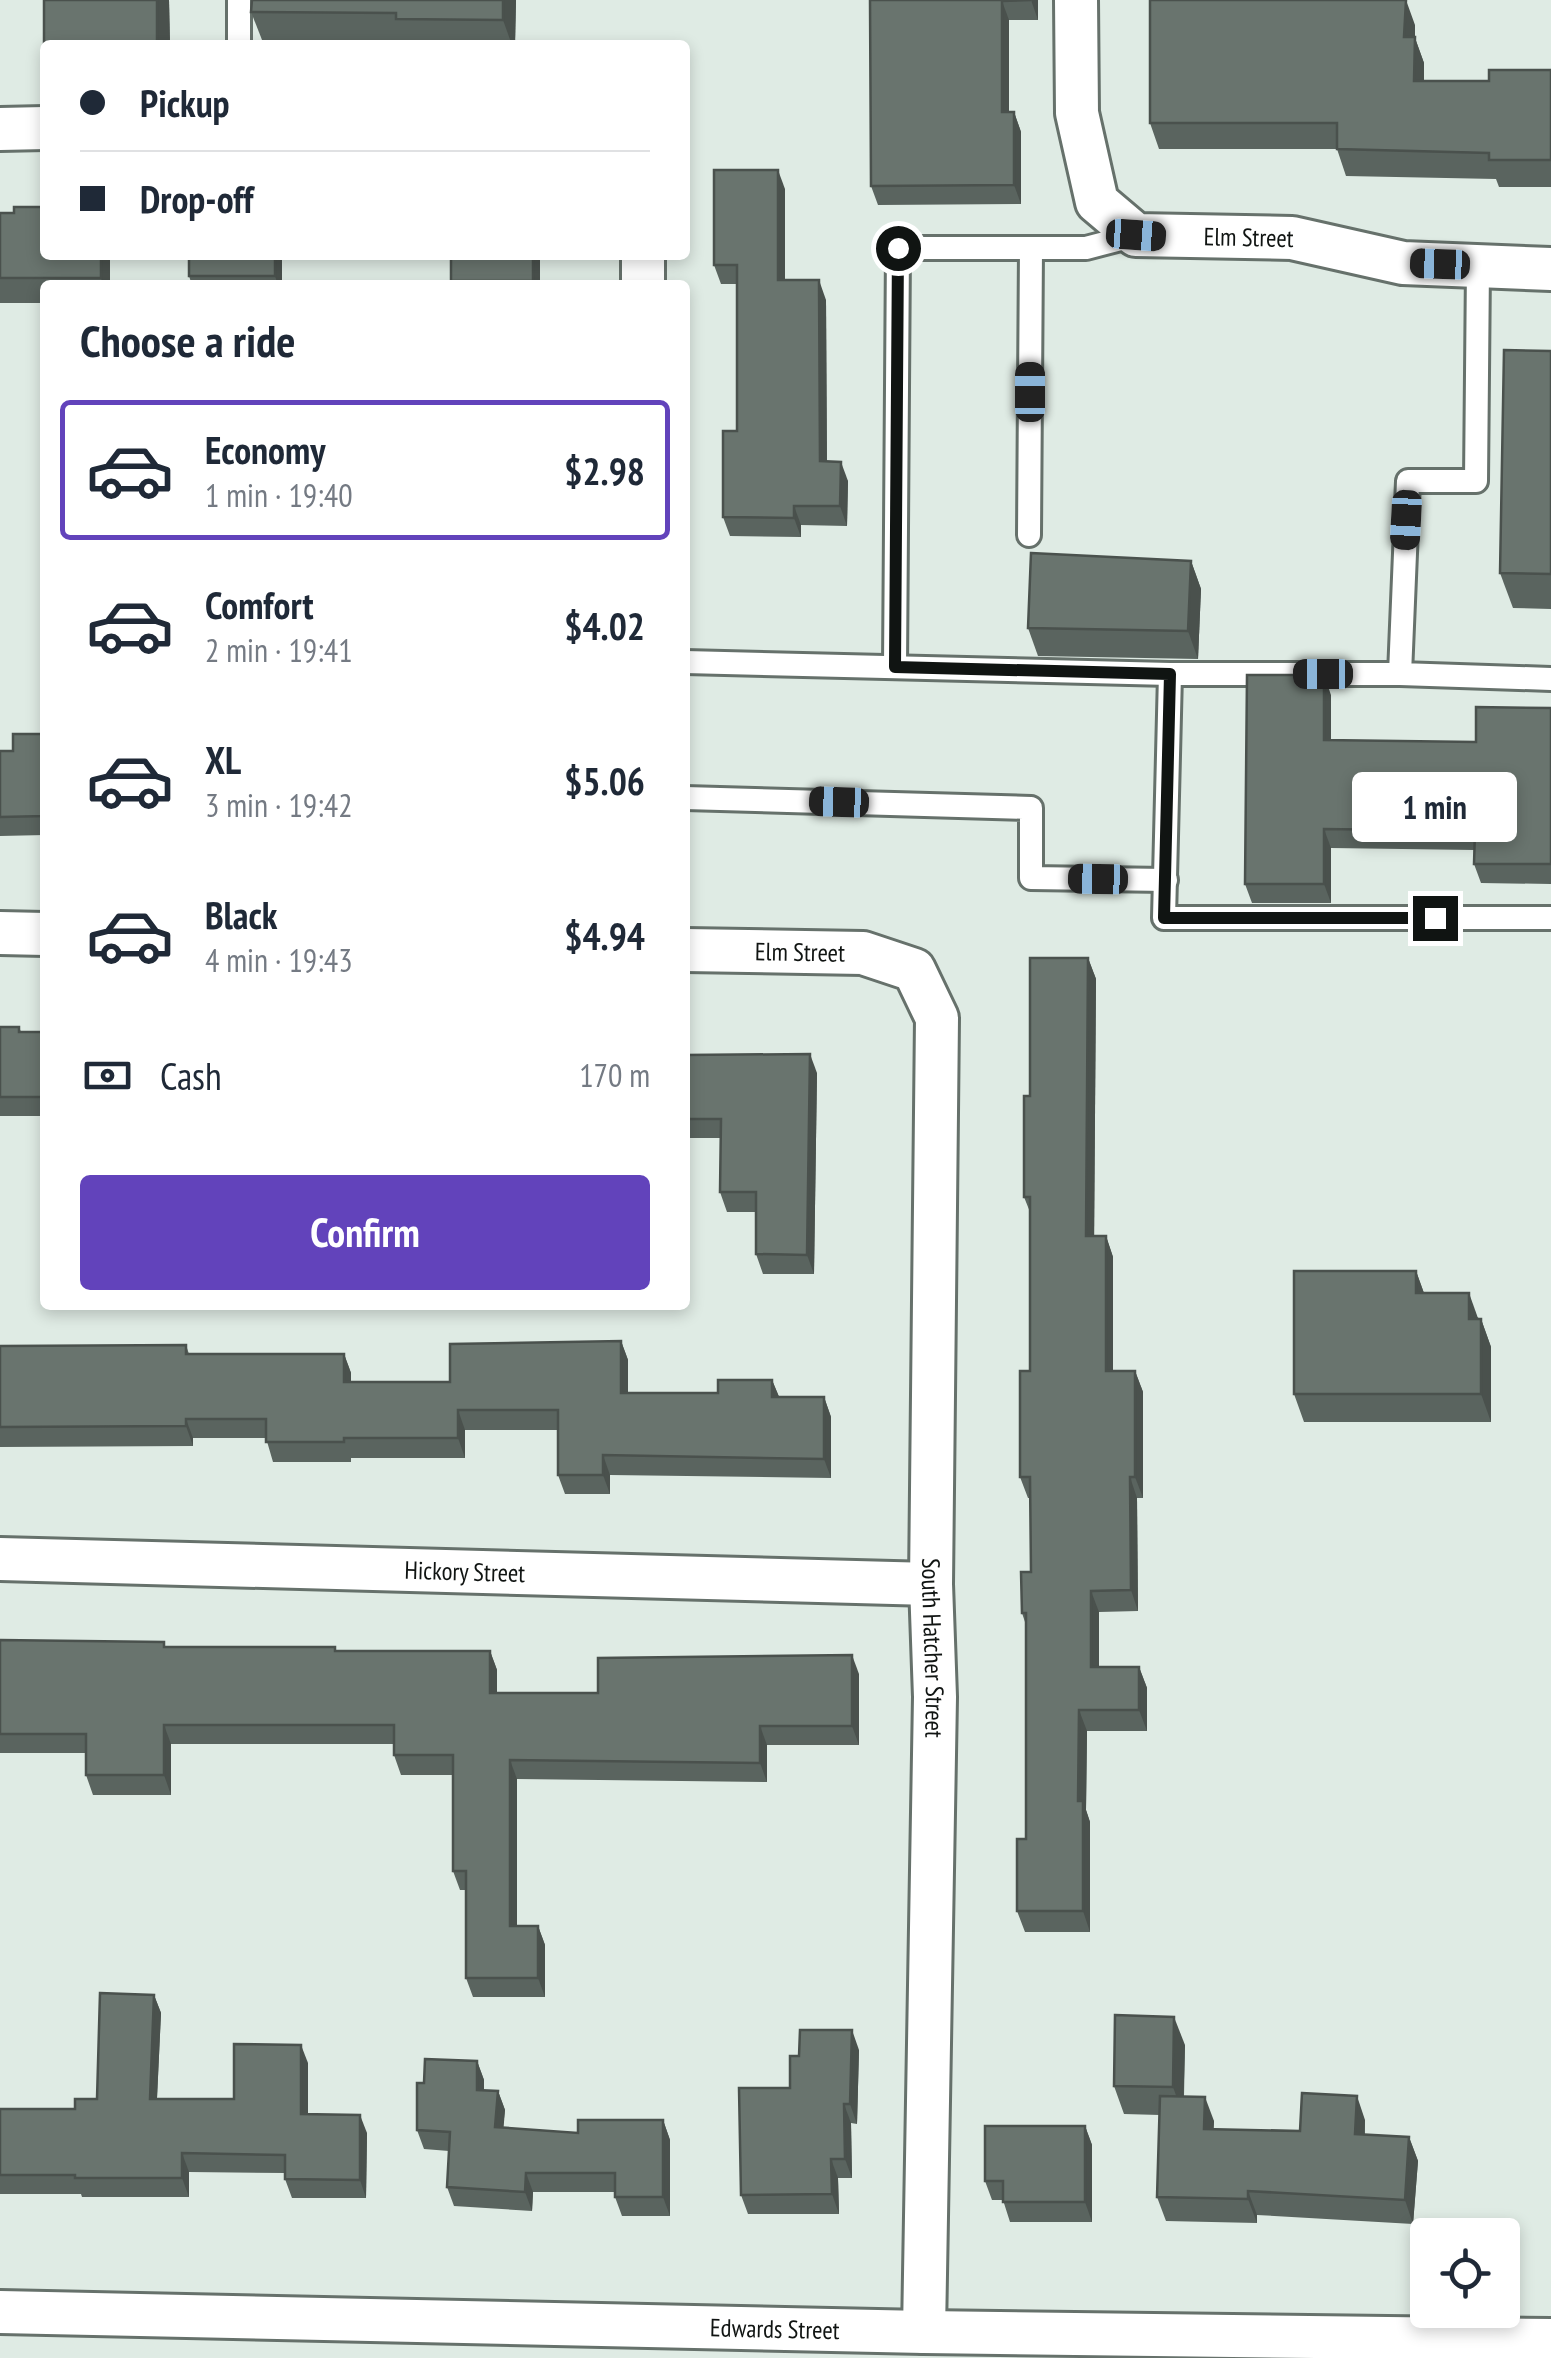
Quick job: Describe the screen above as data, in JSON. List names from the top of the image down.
{
  "streets": {
    "street": [
      "Elm Street",
      "Hickory Street",
      "South Hatcher Street",
      "Edwards Street"
    ]
  },
  "crossings": [
    ["Elm Street", "South Hatcher Street"],
    ["Hickory Street", "South Hatcher Street"],
    ["South Hatcher Street", "Edwards Street"]
  ],
  "page": {
    "banner": ["Pickup", "Drop-off"],
    "heading": "Choose a ride",
    "list": [
      {
        "name": "Economy",
        "note": "1 min · 19:40",
        "value": "$2.98"
      },
      {
        "name": "Comfort",
        "note": "2 min · 19:41",
        "value": "$4.02"
      },
      {
        "name": "XL",
        "note": "3 min · 19:42",
        "value": "$5.06"
      },
      {
        "name": "Black",
        "note": "4 min · 19:43",
        "value": "$4.94"
      }
    ],
    "bubble": "1 min",
    "pay": ["Cash", "170 m"],
    "buttons": "Confirm"
  }
}
